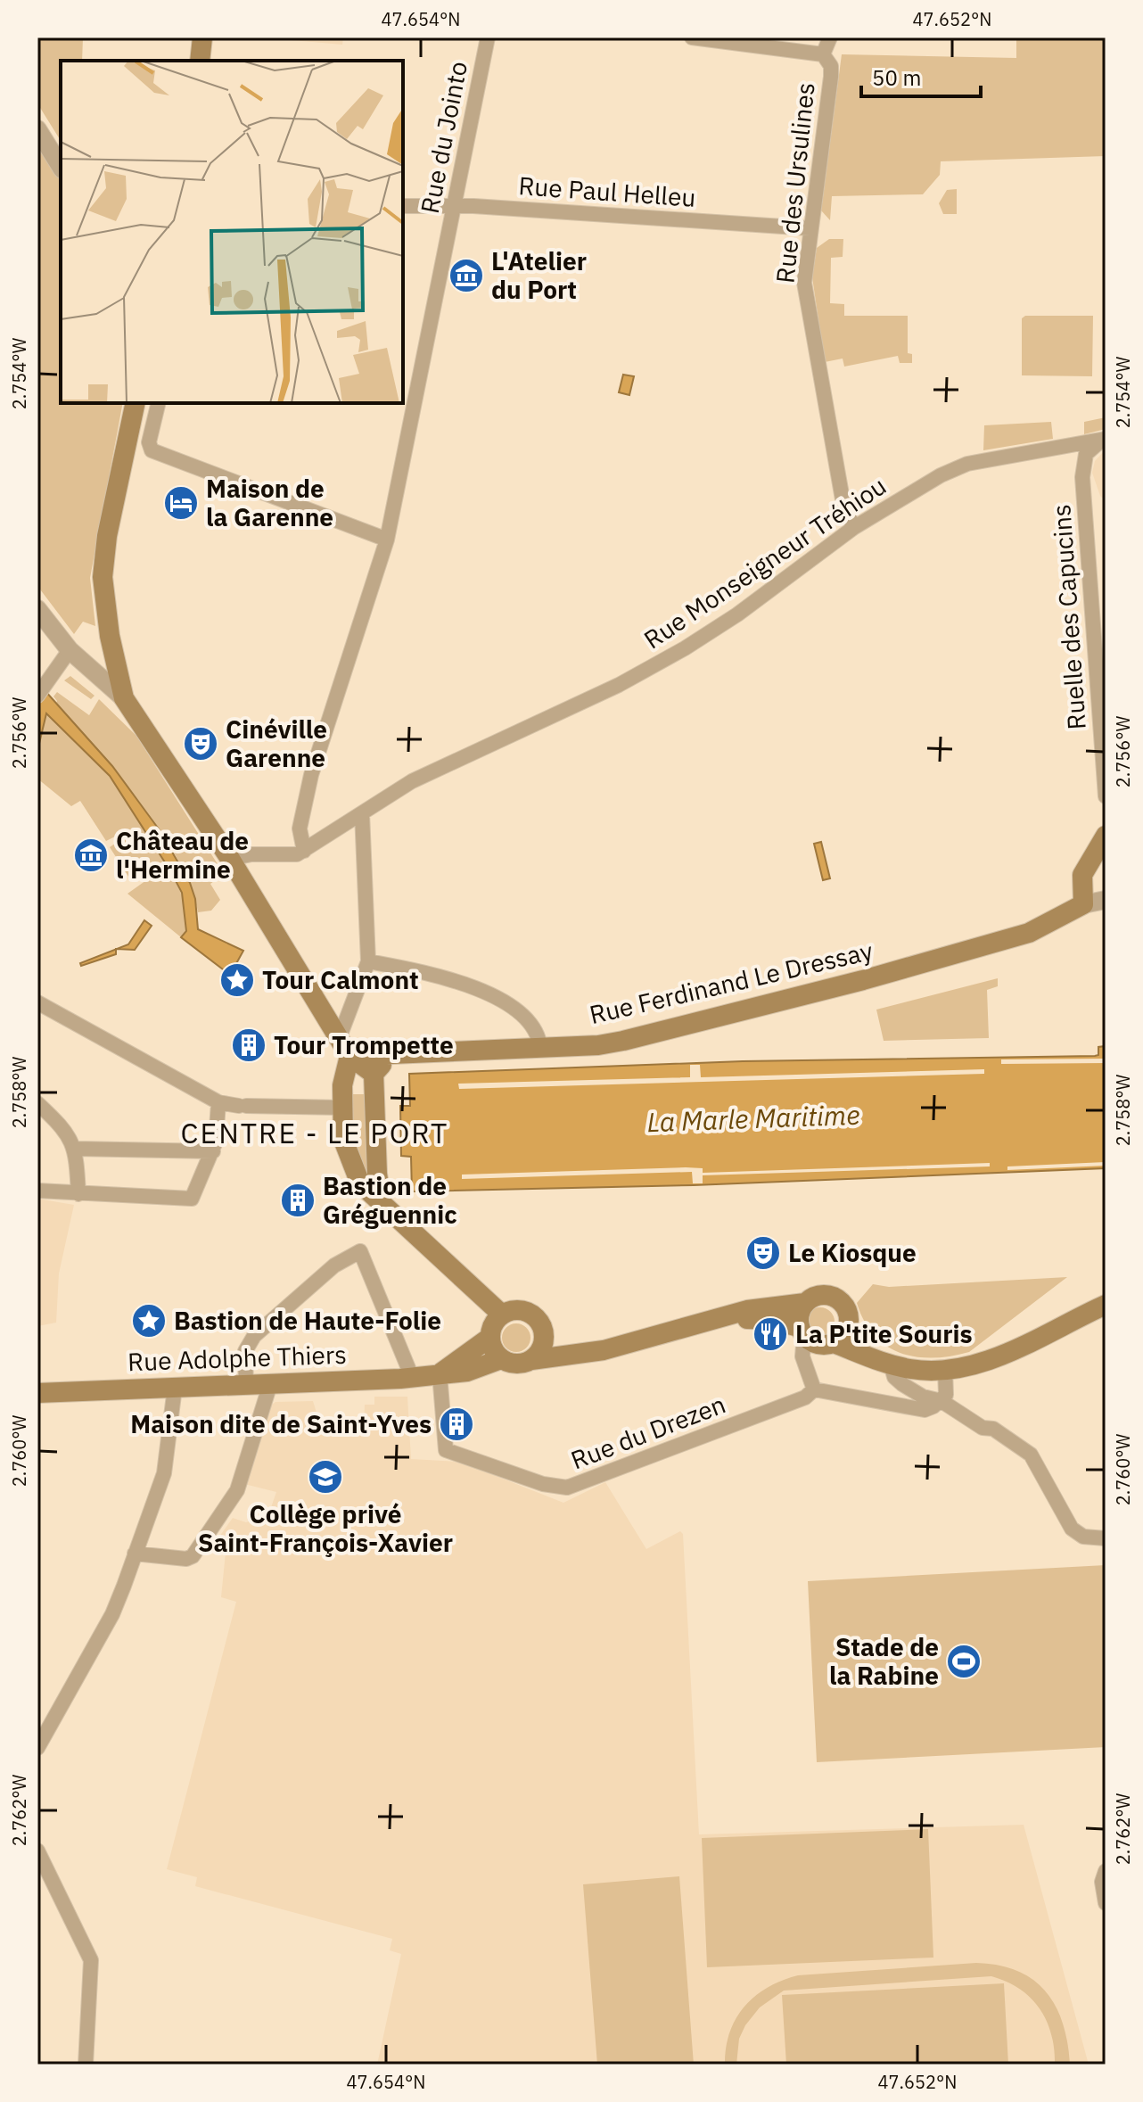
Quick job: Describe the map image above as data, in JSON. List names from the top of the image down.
{
  "streets": {
    "main road": ["Rue Ferdinand Le Dressay", "Rue Adolphe Thiers"],
    "street": [
      "Rue du Jointo",
      "Rue des Ursulines",
      "Rue Paul Helleu",
      "Rue Monseigneur Tréhiou",
      "Ruelle des Capucins",
      "Rue du Drezen"
    ]
  },
  "crossings": [
    ["Rue du Jointo", "Rue Paul Helleu"],
    ["Rue du Jointo", "Rue Monseigneur Tréhiou"],
    ["Rue des Ursulines", "Rue Paul Helleu"],
    ["Rue des Ursulines", "Rue Monseigneur Tréhiou"],
    ["Rue Monseigneur Tréhiou", "Ruelle des Capucins"],
    ["Rue Adolphe Thiers", "Rue du Drezen"]
  ],
  "districts": ["CENTRE - LE PORT"],
  "water": ["La Marle Maritime"],
  "places": {
    "museum": ["L'Atelier du Port", "Château de l'Hermine"],
    "hotel": ["Maison de la Garenne"],
    "theatre": ["Cinéville Garenne", "Le Kiosque"],
    "place": ["Tour Calmont", "Bastion de Haute-Folie"],
    "building": ["Tour Trompette", "Bastion de Gréguennic", "Maison dite de Saint-Yves"],
    "restaurant": ["La P'tite Souris"],
    "school or university": ["Collège privé Saint-François-Xavier"],
    "sports": ["Stade de la Rabine"]
  },
  "scale_bar": "50 m",
  "coordinates": [
    "47.654°N",
    "47.652°N",
    "2.754°W",
    "2.756°W",
    "2.758°W",
    "2.760°W",
    "2.762°W"
  ]
}
